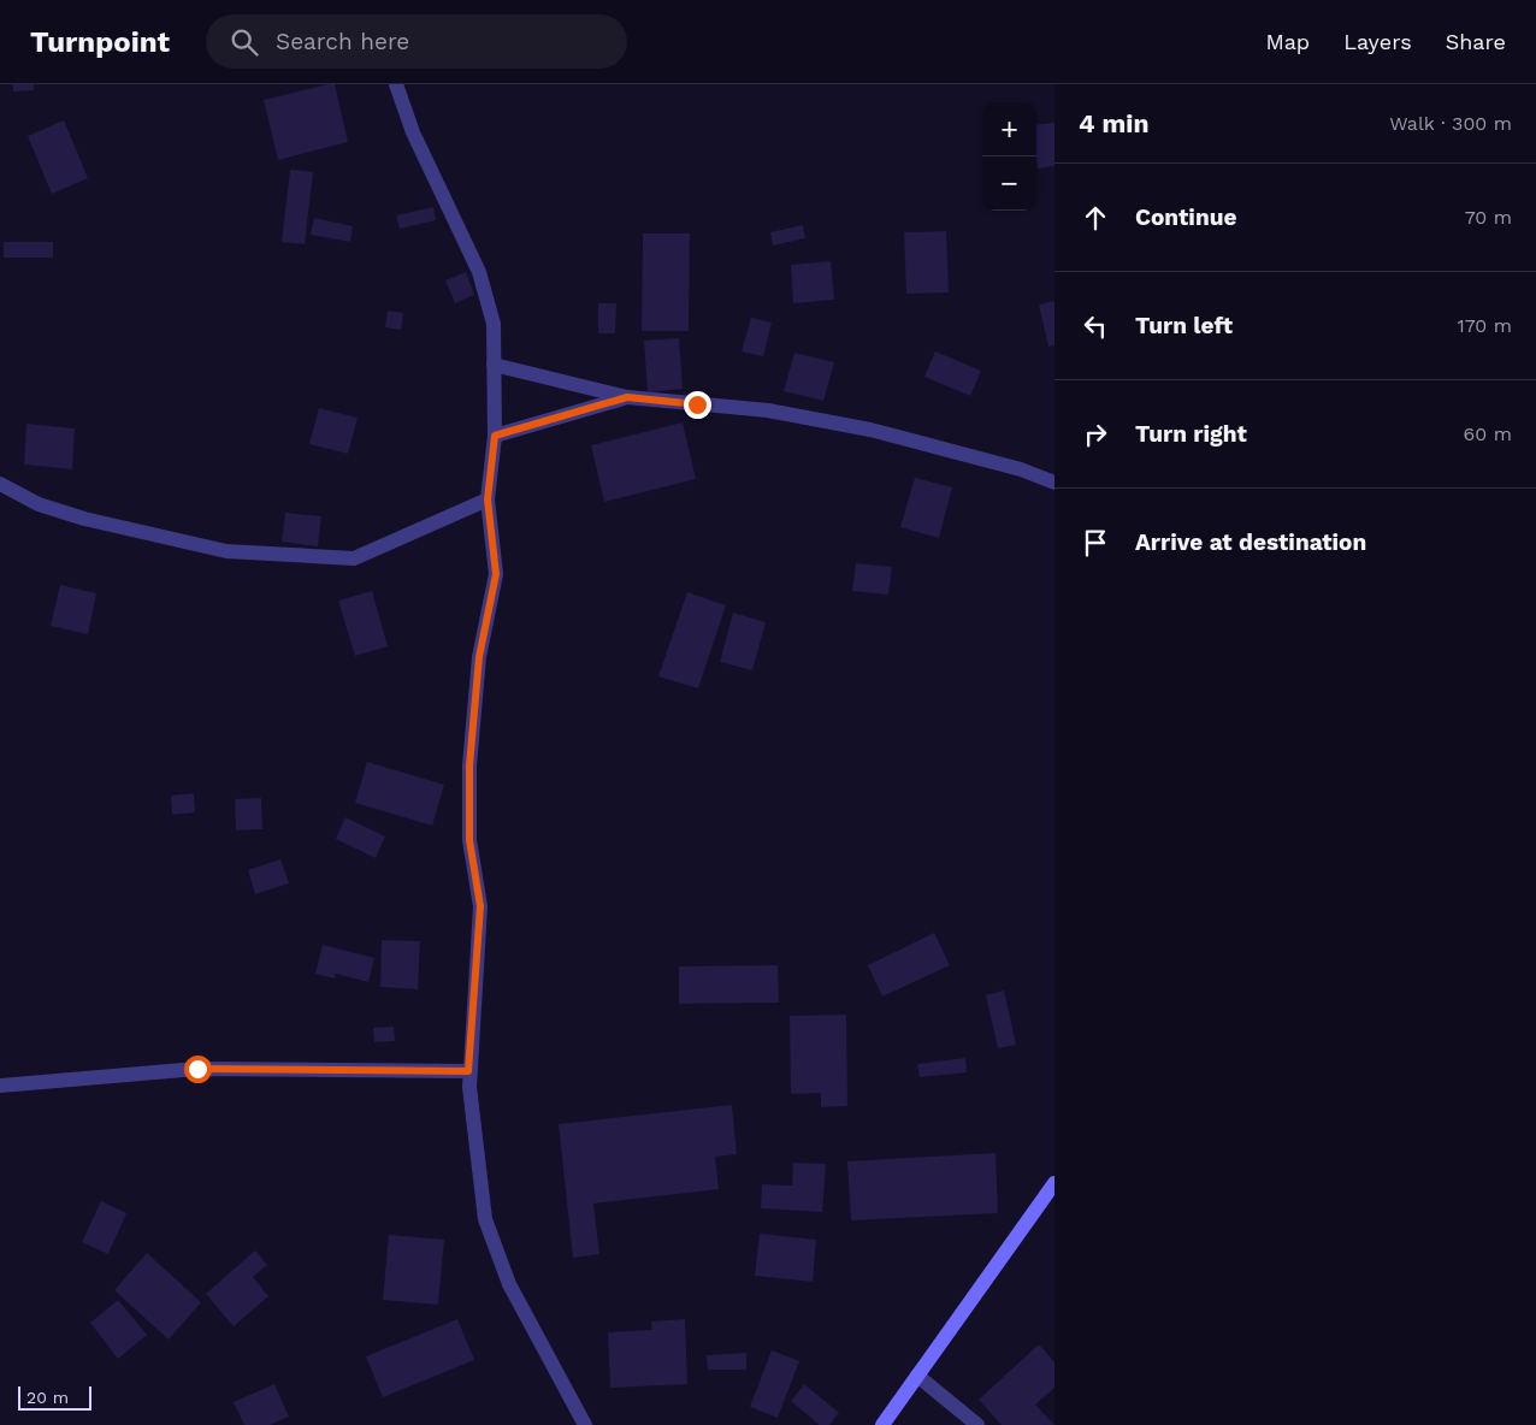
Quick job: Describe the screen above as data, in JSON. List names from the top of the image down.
{
  "scale_bar": "20 m",
  "page": {
    "header": "Turnpoint",
    "search": "Search here",
    "nav": ["Map", "Layers", "Share"],
    "heading": ["4 min", "Walk · 300 m"],
    "map_buttons": ["+", "−"],
    "list": [
      ["Continue", "70 m"],
      ["Turn left", "170 m"],
      ["Turn right", "60 m"],
      "Arrive at destination"
    ],
    "scale": "20 m"
  }
}
